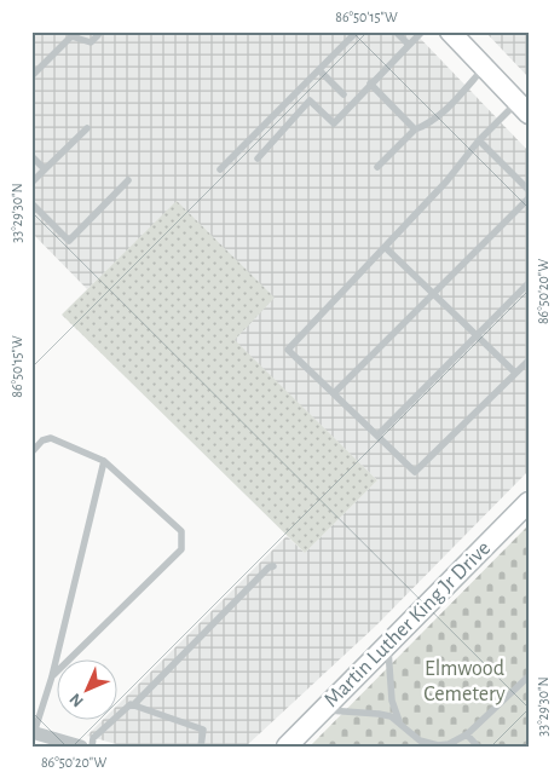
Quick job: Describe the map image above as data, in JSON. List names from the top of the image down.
{
  "streets": {
    "main road": ["Martin Luther King Jr Drive"]
  },
  "parks": ["Elmwood Cemetery"],
  "north": "bottom left",
  "coordinates": ["86°50'15\"W", "33°29'30\"N", "86°50'20\"W"]
}
